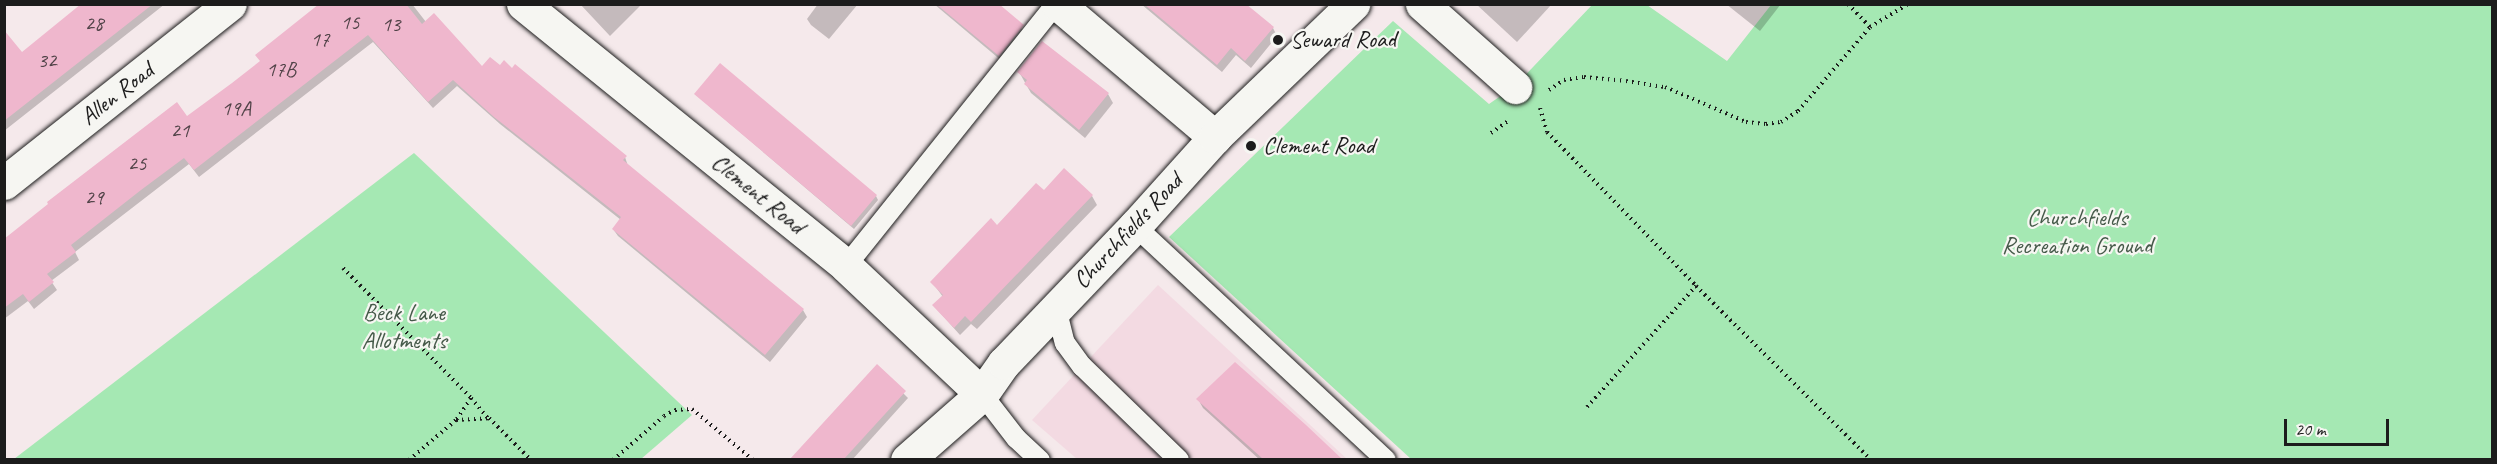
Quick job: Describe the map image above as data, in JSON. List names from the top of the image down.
{
  "streets": {
    "street": ["Allen Road", "Clement Road", "Churchfields Road"]
  },
  "crossings": [
    ["Clement Road", "Churchfields Road"]
  ],
  "parks": ["Churchfields Recreation Ground", "Beck Lane Allotments"],
  "places": ["Seward Road", "Clement Road"],
  "house_numbers": [
    "15",
    "28",
    "13",
    "17",
    "32",
    "17B",
    "19A",
    "21",
    "25",
    "29"
  ],
  "scale_bar": "20 m"
}
